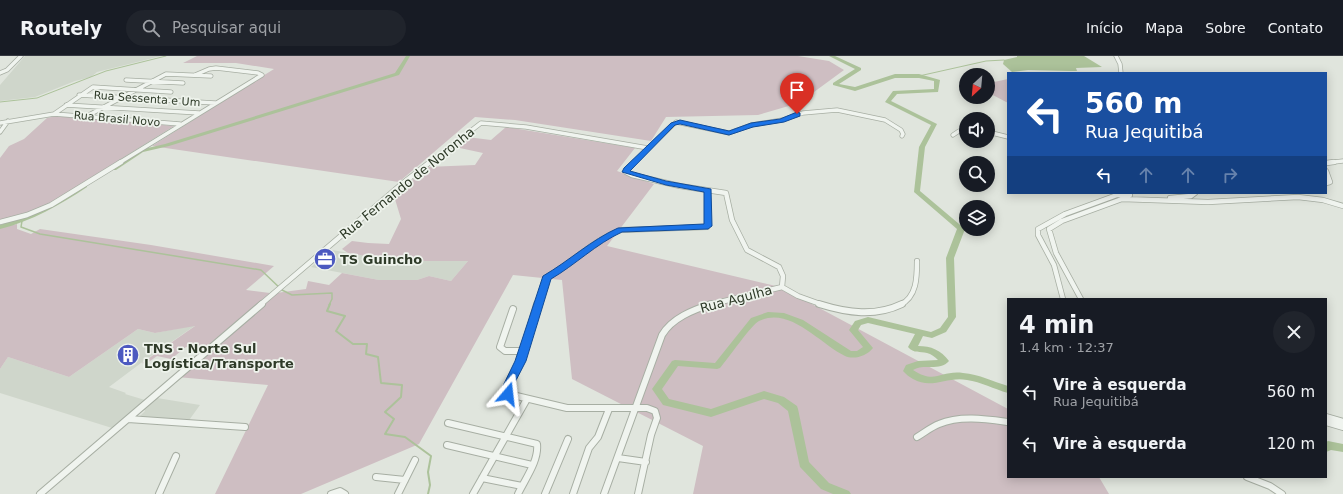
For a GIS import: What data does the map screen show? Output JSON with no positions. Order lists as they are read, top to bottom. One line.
{"streets":{"street":["Rua Sessenta e Um","Rua Brasil Novo","Rua Fernando de Noronha","Rua Agulha"]},"places":{"office":["TS Guincho"],"building":["TNS - Norte Sul Logística/Transporte"]},"north":"bottom left","page":{"header":"Routely","search":"Pesquisar aqui","nav":["Início","Mapa","Sobre","Contato"],"turn":["560 m","Rua Jequitibá"],"heading":["4 min","1.4 km · 12:37"],"list":[{"name":"Vire à esquerda","note":"Rua Jequitibá","value":"560 m"},{"name":"Vire à esquerda","value":"120 m"}]}}
